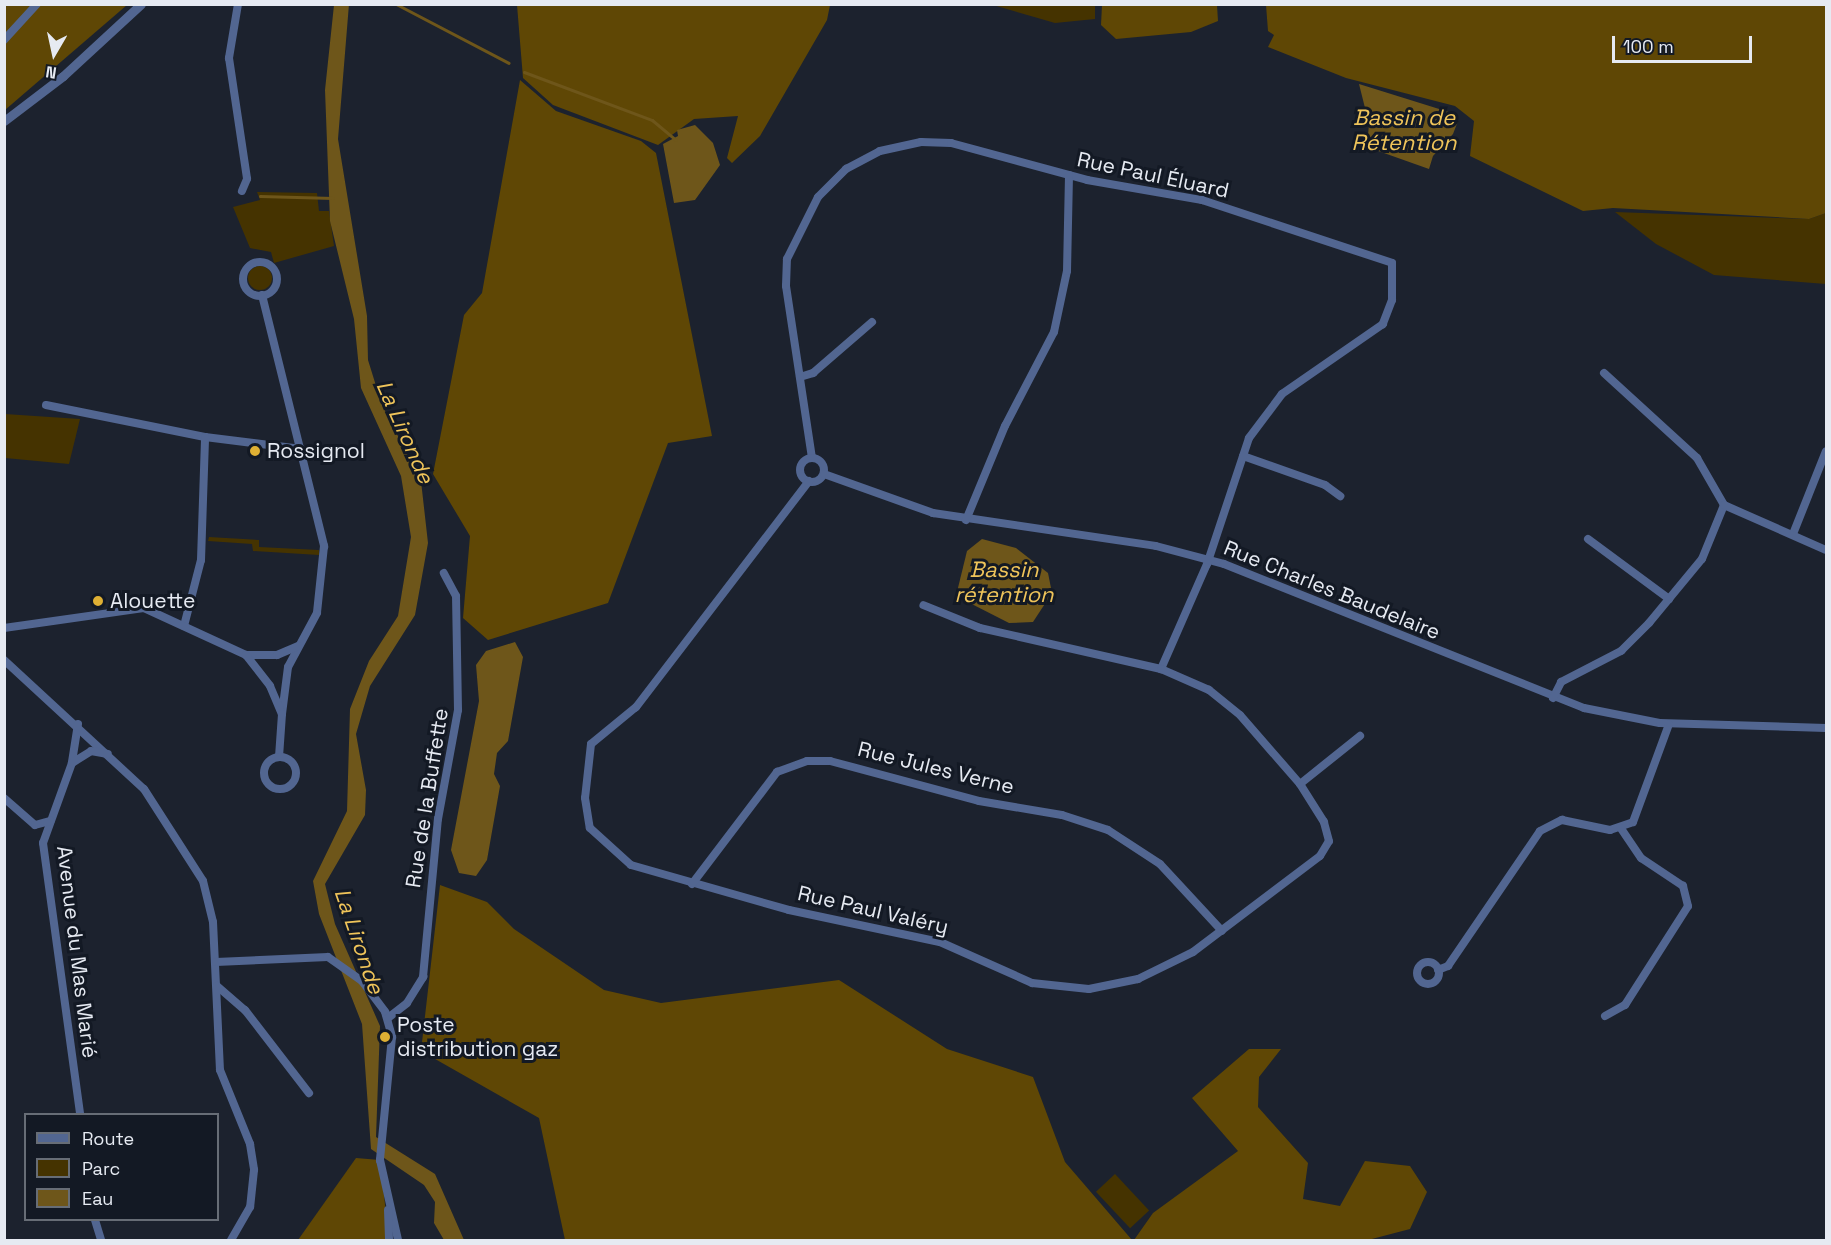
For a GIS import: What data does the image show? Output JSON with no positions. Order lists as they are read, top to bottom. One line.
{"streets":{"street":["Rue Paul Éluard","Rue Charles Baudelaire","Rue Jules Verne","Rue de la Buffette","Rue Paul Valéry","Avenue du Mas Marié"]},"crossings":[["Rue Paul Éluard","Rue Charles Baudelaire"],["Rue Paul Éluard","Rue Paul Valéry"],["Rue Jules Verne","Rue Paul Valéry"]],"water":["Bassin de Rétention","La Lironde","Bassin rétention"],"places":["Rossignol","Alouette","Poste distribution gaz"],"legend":["Route","Parc","Eau"],"scale_bar":"100 m","north":"bottom"}
